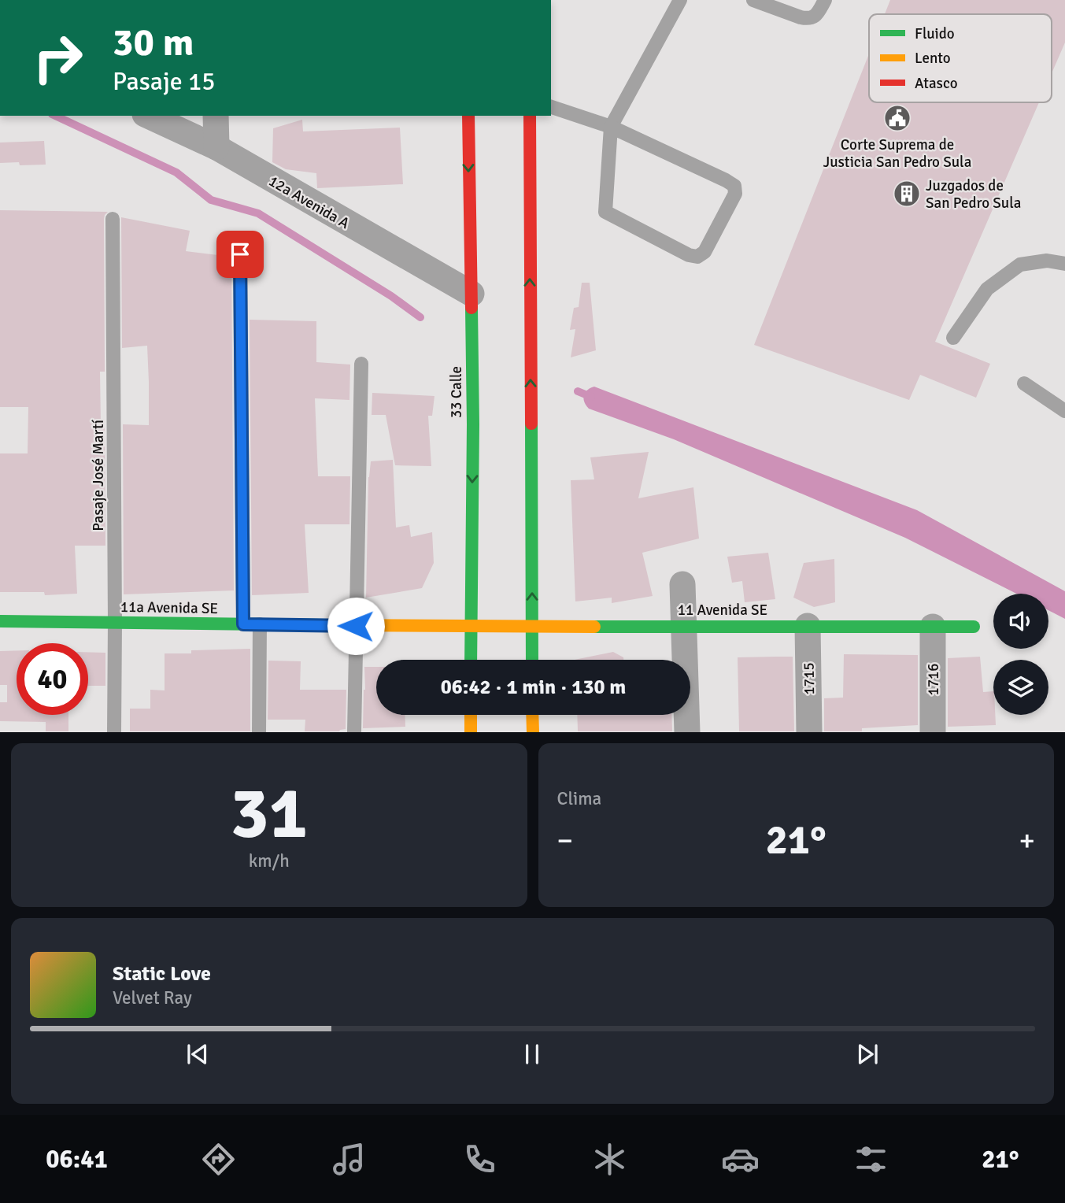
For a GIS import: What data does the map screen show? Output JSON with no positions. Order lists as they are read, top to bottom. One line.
{"streets":{"main road":["33 Calle","11a Avenida SE","11 Avenida SE"],"street":["12a Avenida A","1715","1716"],"lane":["Pasaje José Martí"]},"crossings":[["12a Avenida A","33 Calle"],["33 Calle","11a Avenida SE"],["33 Calle","11 Avenida SE"],["Pasaje José Martí","11a Avenida SE"],["11a Avenida SE","11 Avenida SE"],["11 Avenida SE","1715"],["11 Avenida SE","1716"]],"places":{"public building":["Corte Suprema de Justicia San Pedro Sula"],"building":["Juzgados de San Pedro Sula"]},"legend":["Fluido","Lento","Atasco"],"page":{"turn":["30 m","Pasaje 15"],"limit":"40","trip":"06:42 · 1 min · 130 m","tile":[["31","km/h"],"Clima"],"heat":["−","21°","+"],"song":["Static Love","Velvet Ray"],"tabs":["06:41","21°"]}}
